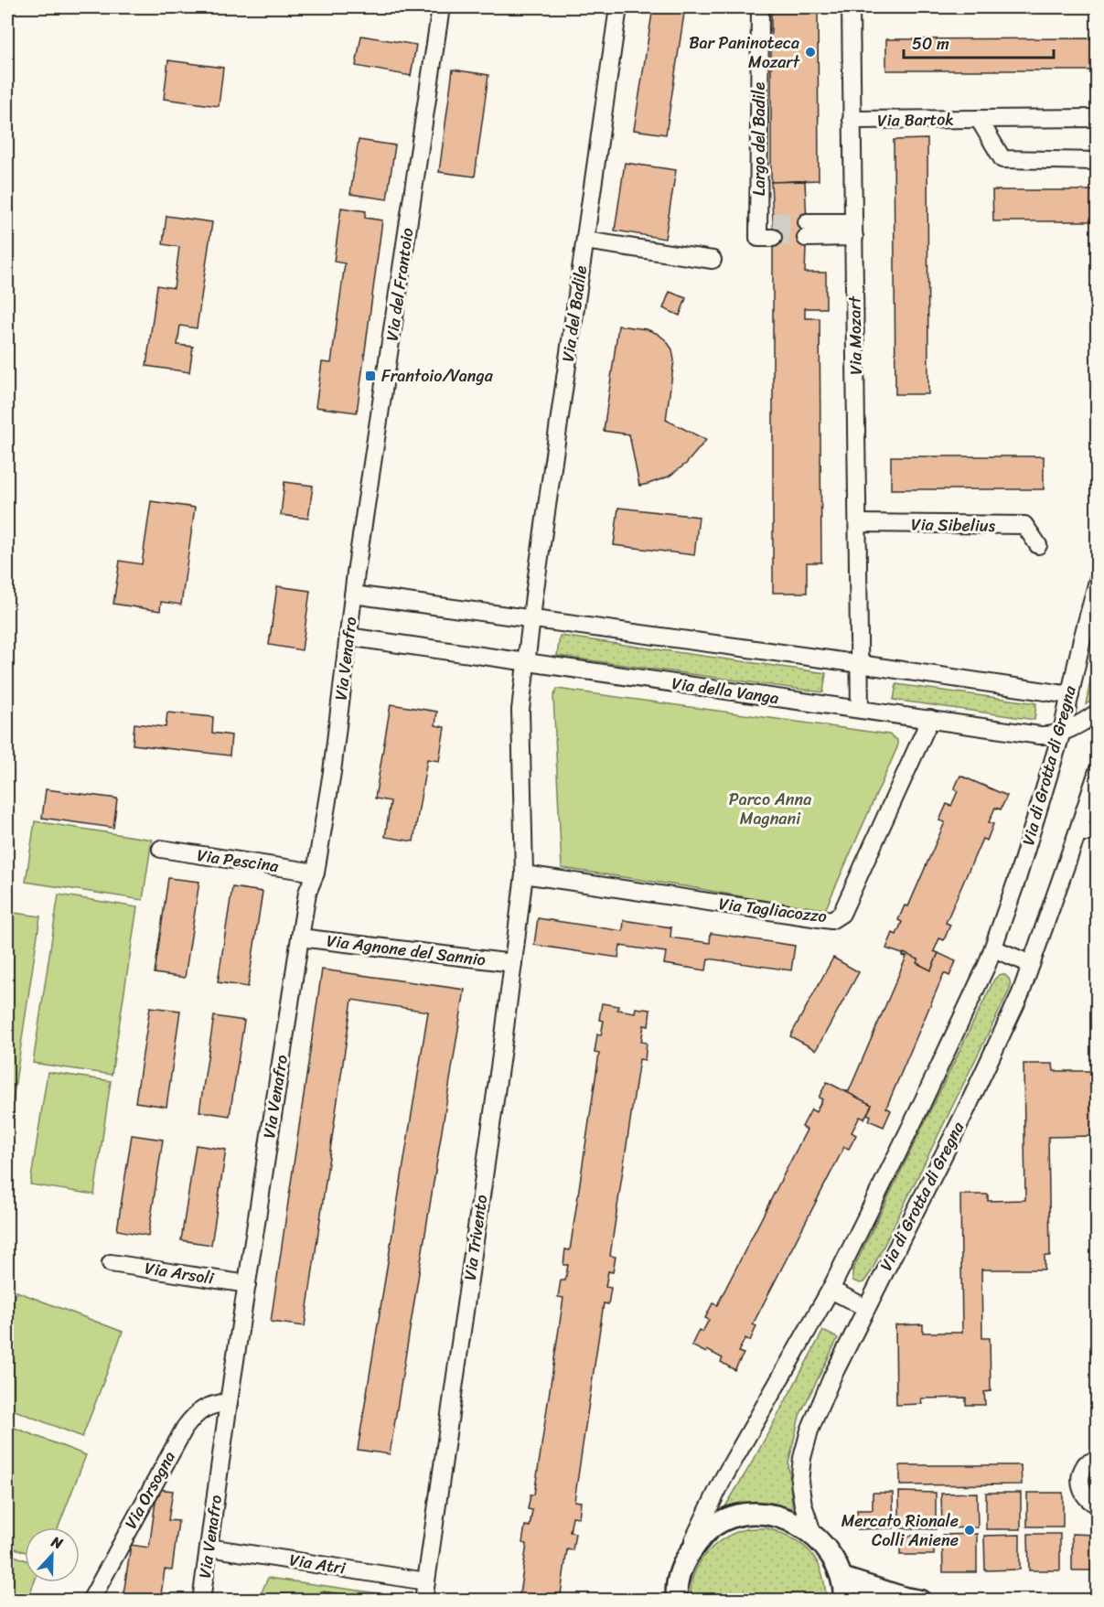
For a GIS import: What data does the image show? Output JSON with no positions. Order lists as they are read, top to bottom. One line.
{"streets":{"street":["Via Bartok","Largo del Badile","Via del Frantoio","Via del Badile","Via Mozart","Via Sibelius","Via Venafro","Via della Vanga","Via di Grotta di Gregna","Via Pescina","Via Tagliacozzo","Via Agnone del Sannio","Via Trivento","Via Arsoli","Via Orsogna","Via Atri"]},"crossings":[["Via Bartok","Via Mozart"],["Via del Frantoio","Via Venafro"],["Via del Badile","Via della Vanga"],["Via del Badile","Via Trivento"],["Via Mozart","Via Sibelius"],["Via Mozart","Via della Vanga"],["Via Venafro","Via della Vanga"],["Via Venafro","Via Pescina"],["Via Venafro","Via Agnone del Sannio"],["Via Venafro","Via Arsoli"],["Via Venafro","Via Orsogna"],["Via Venafro","Via Atri"],["Via della Vanga","Via di Grotta di Gregna"],["Via della Vanga","Via Tagliacozzo"],["Via Tagliacozzo","Via Trivento"],["Via Agnone del Sannio","Via Trivento"],["Via Trivento","Via Atri"]],"parks":["Parco Anna Magnani"],"places":{"other":["Bar Paninoteca Mozart","Mercato Rionale Colli Aniene"],"transit":["Frantoio/Vanga"]},"scale_bar":"50 m","north":"top"}
